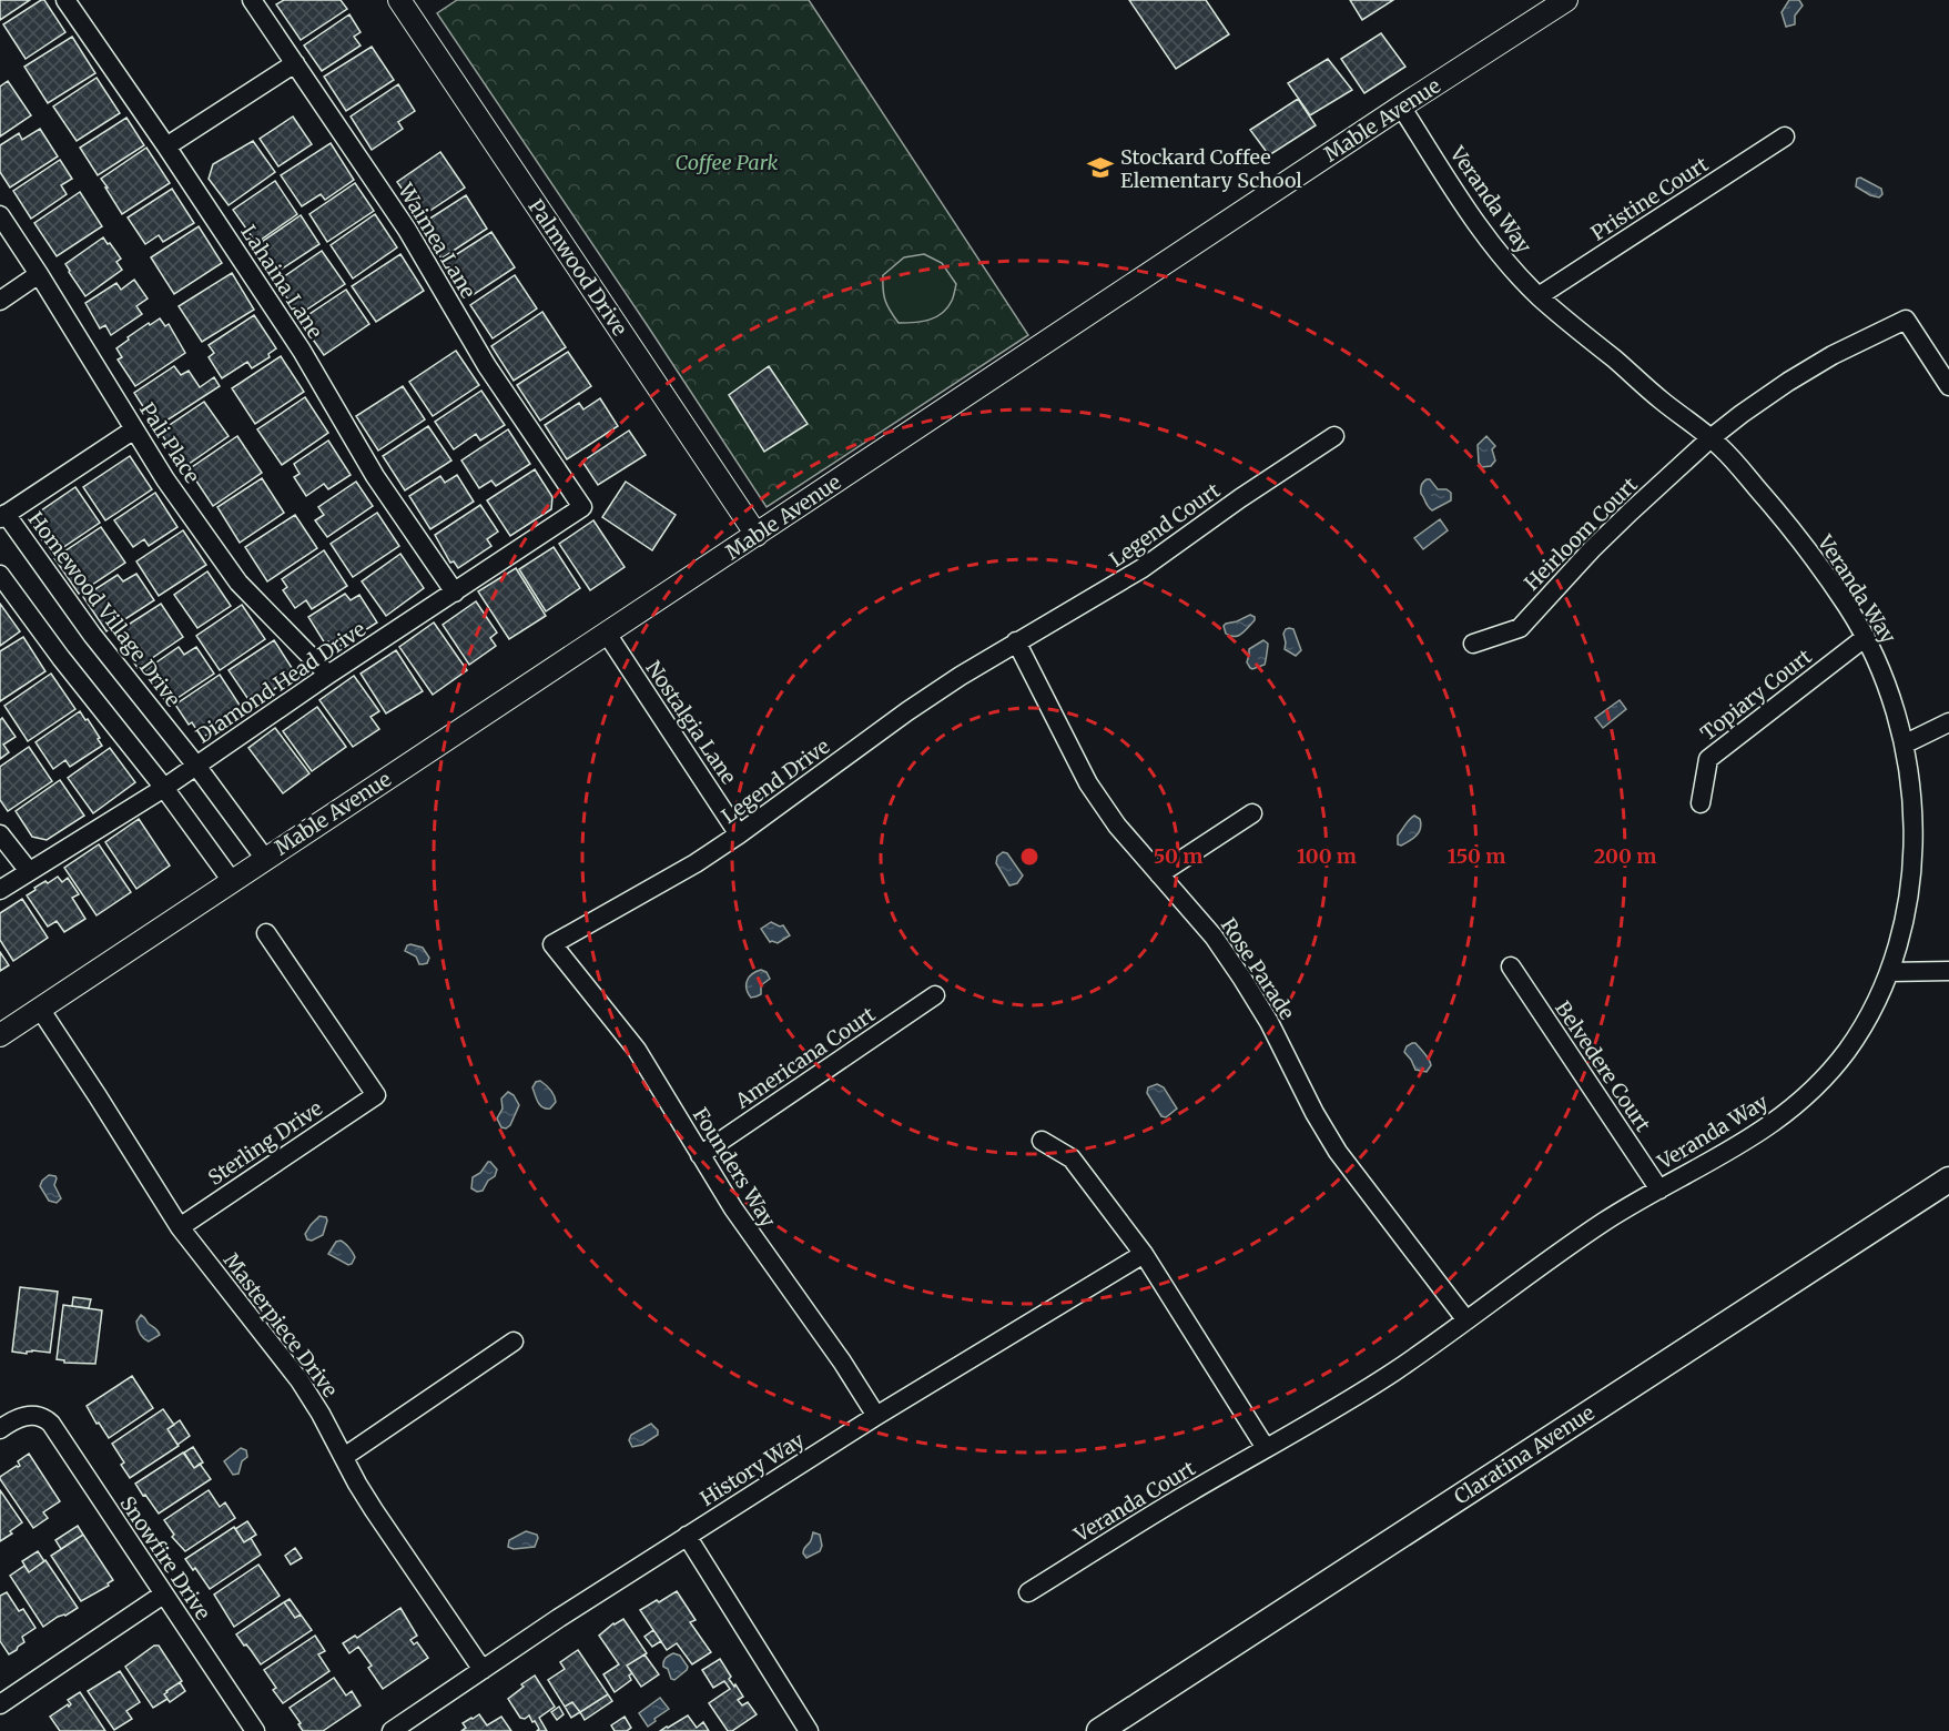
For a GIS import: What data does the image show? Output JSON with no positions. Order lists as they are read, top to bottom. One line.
{"streets":{"main road":["Claratina Avenue"],"street":["Mable Avenue","Pristine Court","Veranda Way","Waimea Lane","Palmwood Drive","Lahaina Lane","Pali Place","Legend Court","Heirloom Court","Homewood Village Drive","Diamond Head Drive","Topiary Court","Nostalgia Lane","Legend Drive","Rose Parade","Americana Court","Belvedere Court","Sterling Drive","Founders Way","Masterpiece Drive","History Way","Veranda Court","Snowfire Drive"]},"crossings":[["Mable Avenue","Veranda Way"],["Mable Avenue","Palmwood Drive"],["Mable Avenue","Homewood Village Drive"],["Mable Avenue","Nostalgia Lane"],["Mable Avenue","Masterpiece Drive"],["Pristine Court","Veranda Way"],["Veranda Way","Heirloom Court"],["Veranda Way","Topiary Court"],["Veranda Way","Rose Parade"],["Veranda Way","Belvedere Court"],["Veranda Way","Veranda Court"],["Waimea Lane","Diamond Head Drive"],["Lahaina Lane","Diamond Head Drive"],["Pali Place","Diamond Head Drive"],["Legend Court","Legend Drive"],["Legend Court","Rose Parade"],["Homewood Village Drive","Diamond Head Drive"],["Nostalgia Lane","Legend Drive"],["Legend Drive","Rose Parade"],["Legend Drive","Founders Way"],["Americana Court","Founders Way"],["Sterling Drive","Masterpiece Drive"],["Founders Way","History Way"],["Masterpiece Drive","History Way"]],"parks":["Coffee Park"],"places":{"school or university":["Stockard Coffee Elementary School"]},"rings":["50 m","100 m","150 m","200 m"]}
